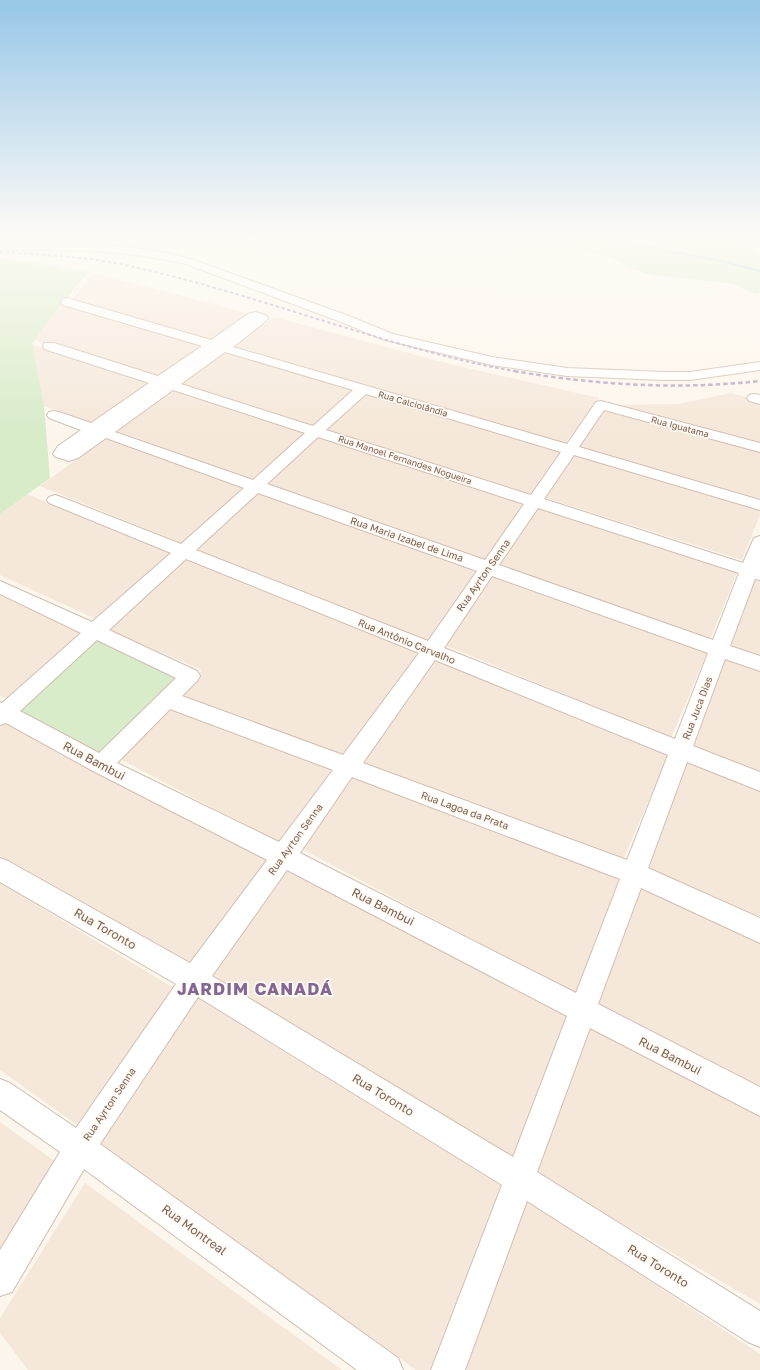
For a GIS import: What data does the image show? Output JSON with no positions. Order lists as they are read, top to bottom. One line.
{"streets":{"street":["Rua Calciolândia","Rua Iguatama","Rua Manoel Fernandes Nogueira","Rua Maria Izabel de Lima","Rua Ayrton Senna","Rua Antônio Carvalho","Rua Juca Dias","Rua Bambui","Rua Lagoa da Prata","Rua Toronto","Rua Montreal"]},"crossings":[["Rua Calciolândia","Rua Ayrton Senna"],["Rua Iguatama","Rua Ayrton Senna"],["Rua Manoel Fernandes Nogueira","Rua Ayrton Senna"],["Rua Manoel Fernandes Nogueira","Rua Juca Dias"],["Rua Maria Izabel de Lima","Rua Ayrton Senna"],["Rua Maria Izabel de Lima","Rua Juca Dias"],["Rua Ayrton Senna","Rua Antônio Carvalho"],["Rua Ayrton Senna","Rua Bambui"],["Rua Ayrton Senna","Rua Lagoa da Prata"],["Rua Ayrton Senna","Rua Toronto"],["Rua Ayrton Senna","Rua Montreal"],["Rua Antônio Carvalho","Rua Juca Dias"],["Rua Juca Dias","Rua Bambui"],["Rua Juca Dias","Rua Lagoa da Prata"],["Rua Juca Dias","Rua Toronto"]],"districts":["JARDIM CANADÁ"]}
